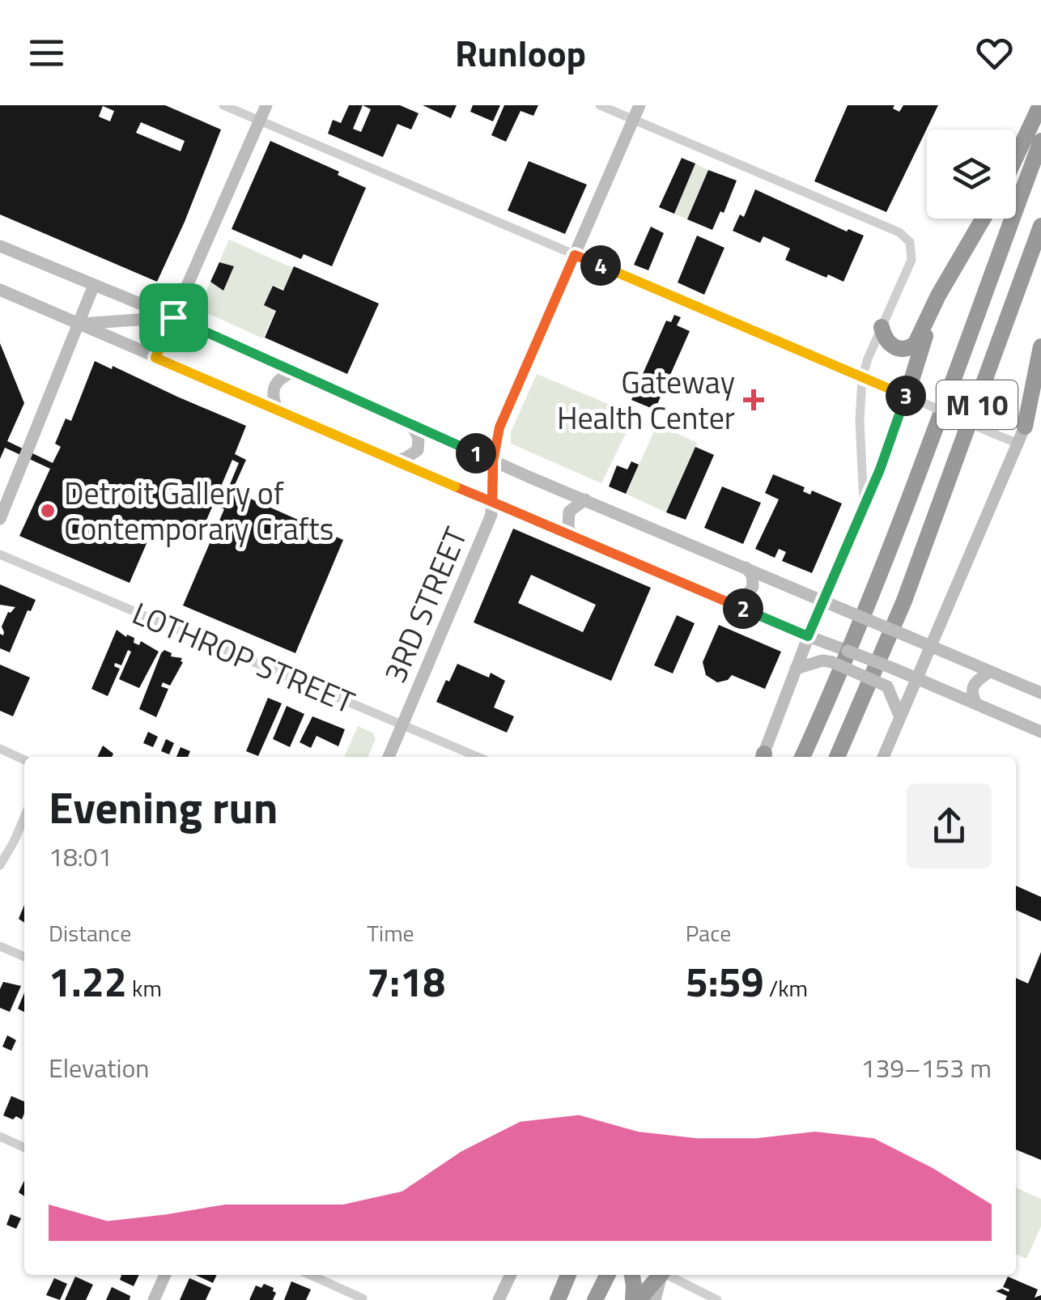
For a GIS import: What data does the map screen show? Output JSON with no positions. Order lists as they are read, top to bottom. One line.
{"streets":{"highway":["M 10"],"main road":["3RD STREET"],"street":["LOTHROP STREET"]},"crossings":[["3RD STREET","LOTHROP STREET"]],"places":{"health":["Gateway Health Center"],"other":["Detroit Gallery of Contemporary Crafts"]},"page":{"header":"Runloop","pins":["4","3","1","2"],"heading":["Evening run","18:01"],"stats":[["Distance","1.22 km"],["Time","7:18"],["Pace","5:59 /km"]],"chart":["Elevation","139–153 m"]}}
